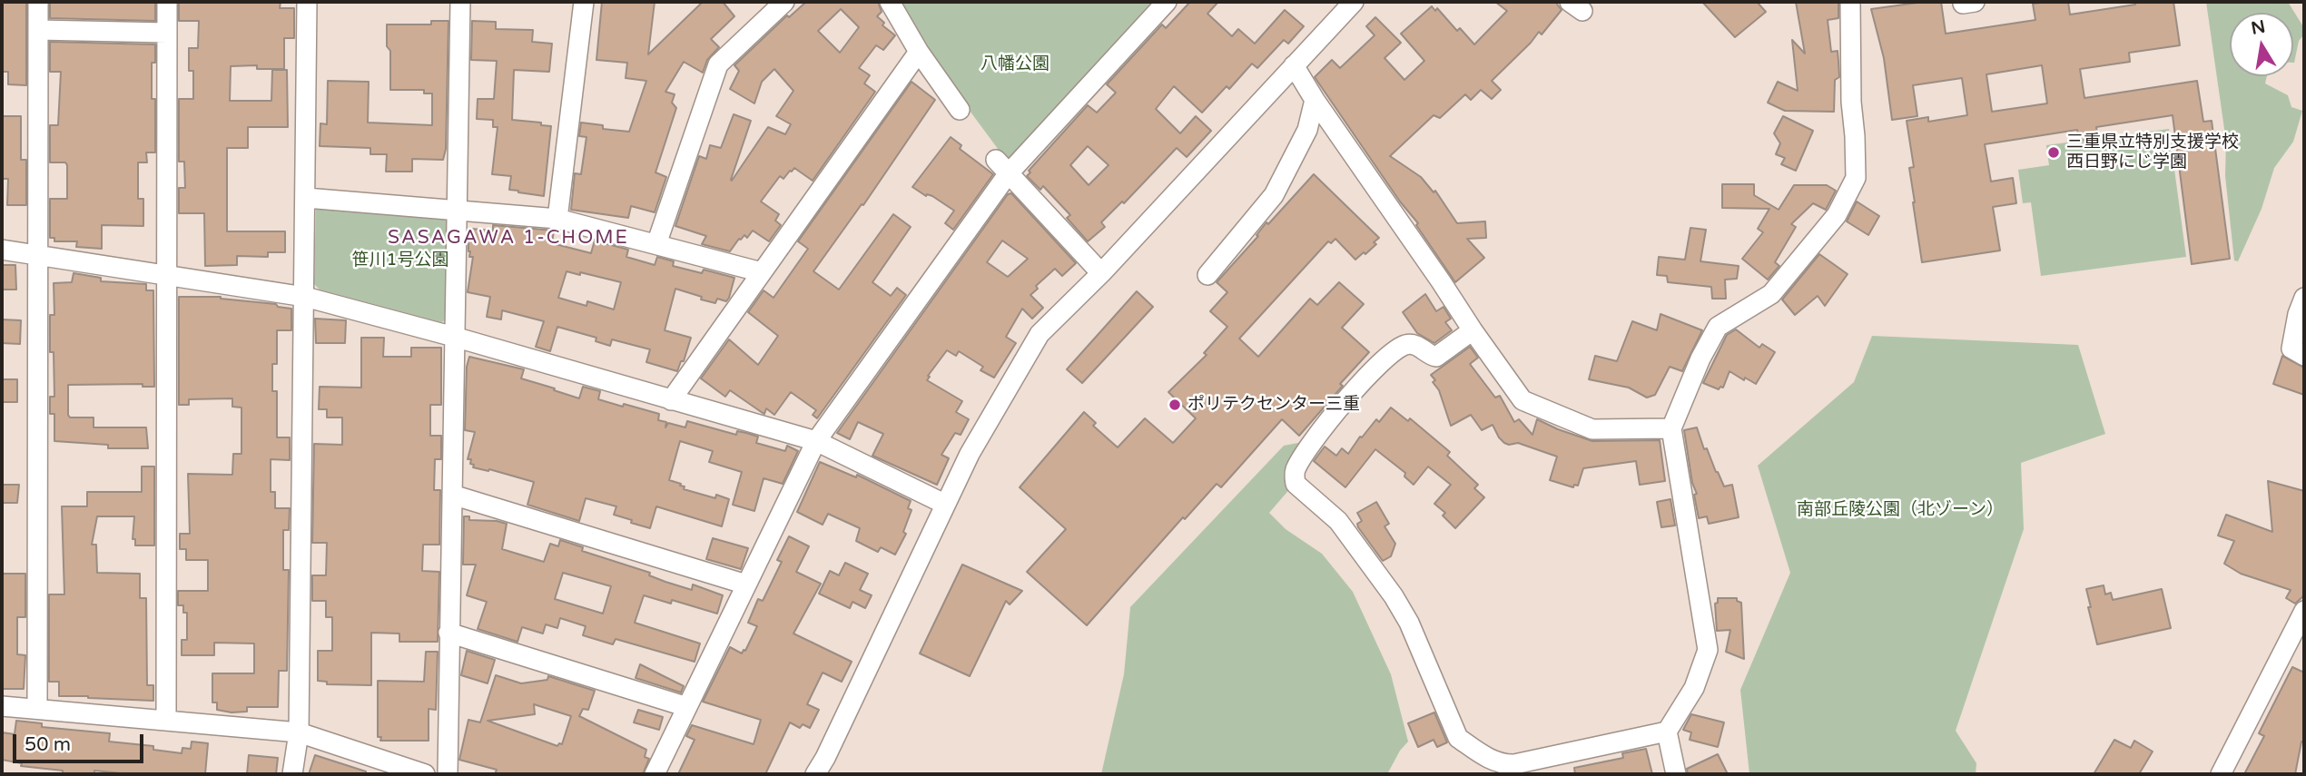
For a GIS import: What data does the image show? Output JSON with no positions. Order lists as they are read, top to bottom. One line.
{"districts":["SASAGAWA 1-CHOME"],"parks":["八幡公園","笹川1号公園","南部丘陵公園（北ゾーン）"],"places":["三重県立特別支援学校 西日野にじ学園","ポリテクセンター三重"],"scale_bar":"50 m","north":"top"}
